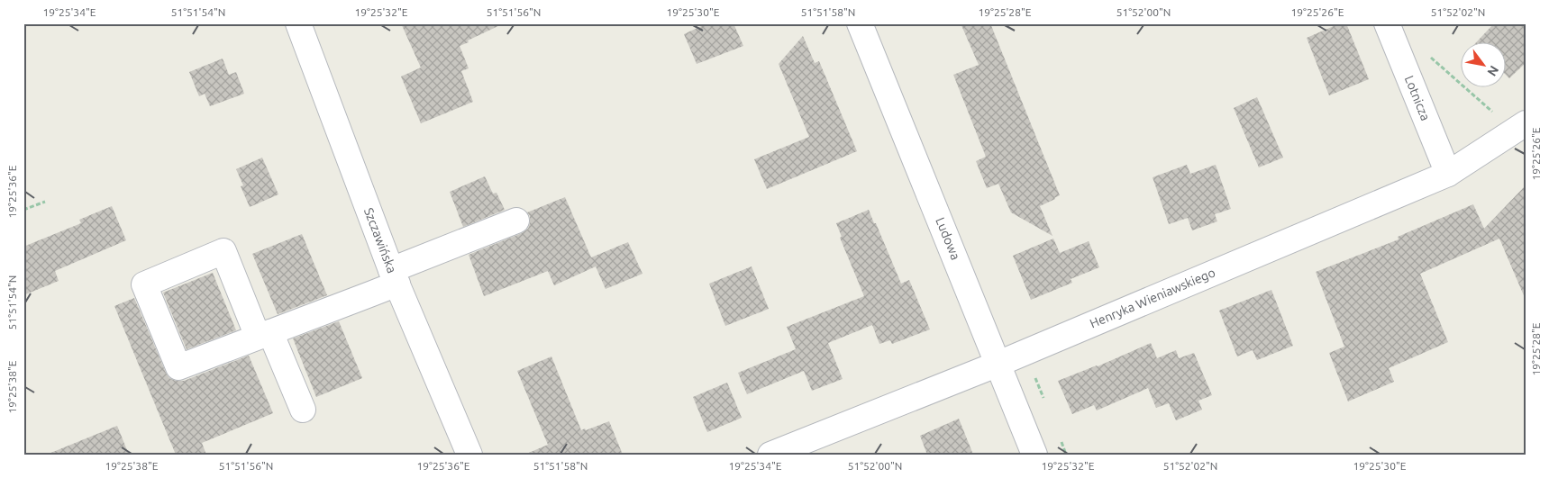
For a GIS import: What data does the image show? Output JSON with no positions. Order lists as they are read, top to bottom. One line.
{"streets":{"street":["Lotnicza","Ludowa","Szczawińska","Henryka Wieniawskiego"]},"crossings":[["Lotnicza","Henryka Wieniawskiego"],["Ludowa","Henryka Wieniawskiego"]],"north":"bottom right","coordinates":["19°25'34\"E","51°51'54\"N","19°25'32\"E","51°51'56\"N","19°25'30\"E","51°51'58\"N","19°25'28\"E","51°52'00\"N","19°25'26\"E","51°52'02\"N","19°25'36\"E","19°25'38\"E"]}
